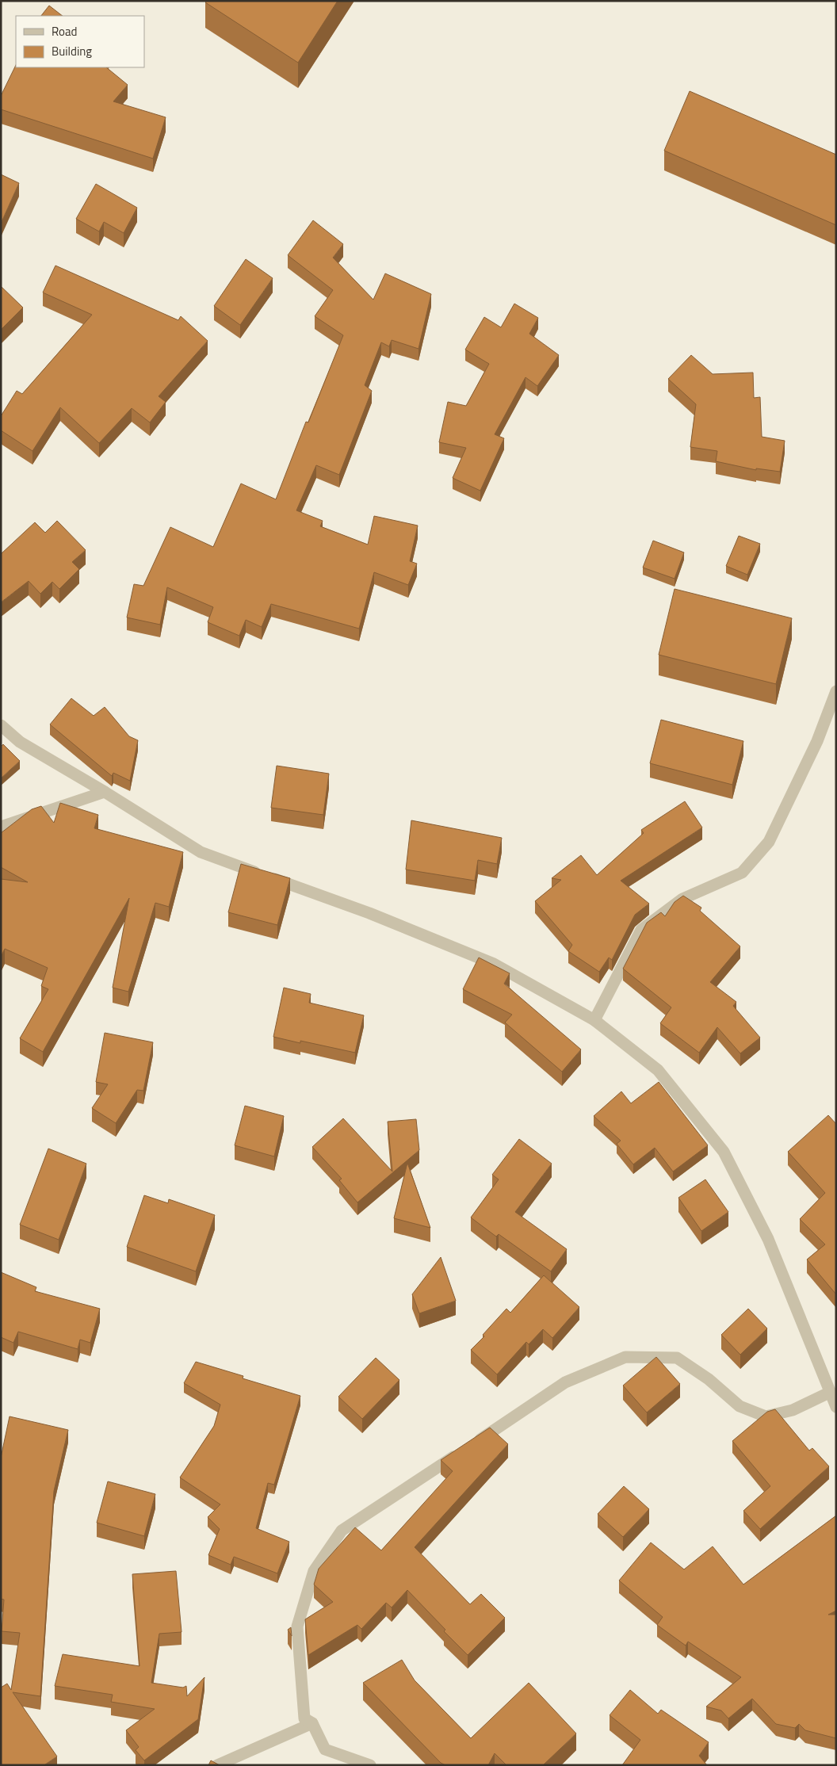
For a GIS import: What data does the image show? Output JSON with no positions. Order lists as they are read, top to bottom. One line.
{"legend":["Road","Building"]}
